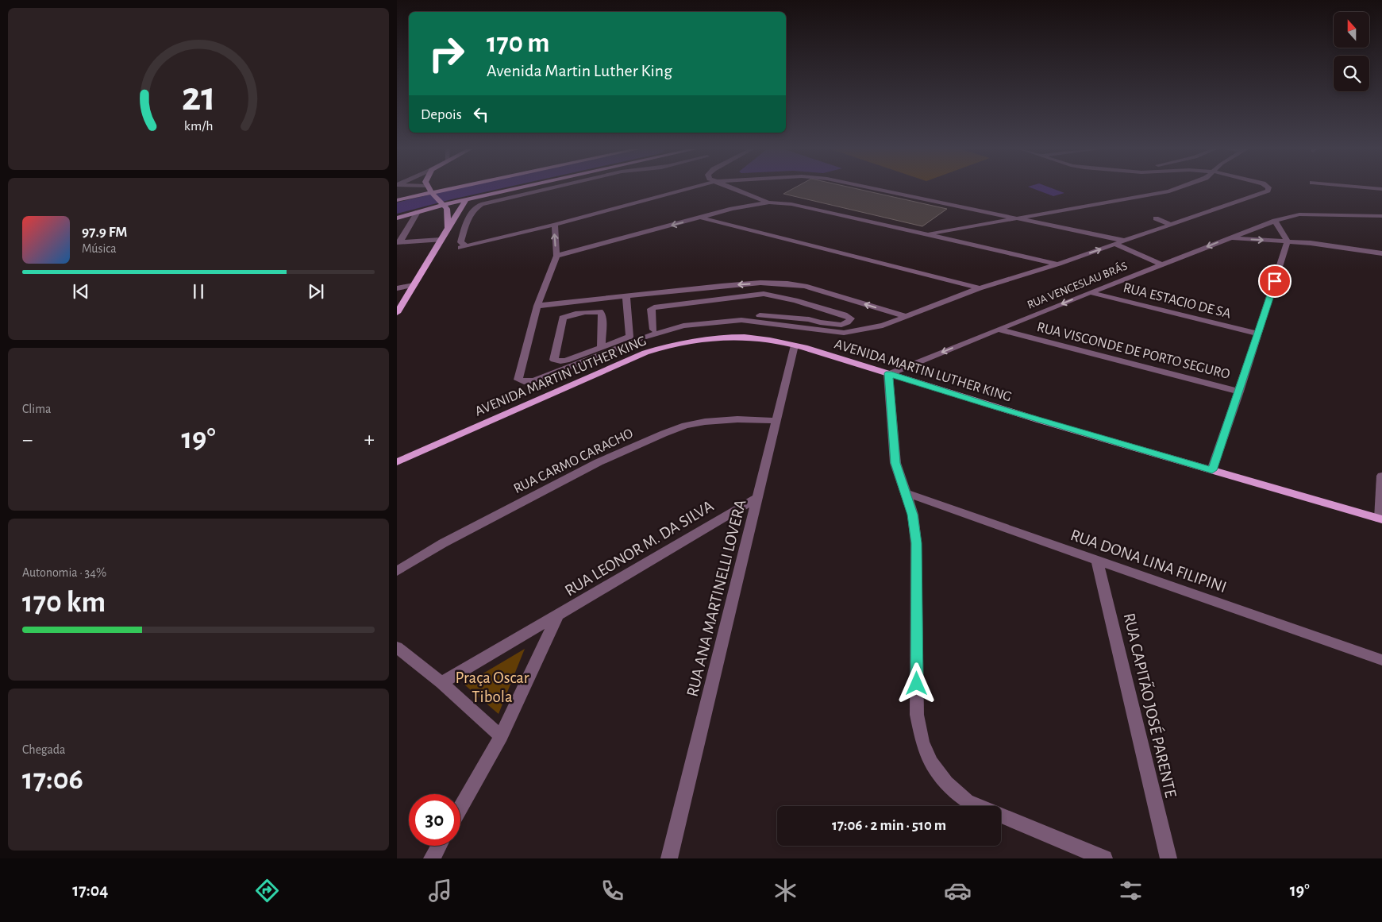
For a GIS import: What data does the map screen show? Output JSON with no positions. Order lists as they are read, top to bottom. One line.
{"streets":{"main road":["AVENIDA MARTIN LUTHER KING"],"street":["RUA VENCESLAU BRÁS","RUA ESTACIO DE SA","RUA VISCONDE DE PORTO SEGURO","RUA CARMO CARACHO","RUA LEONOR M. DA SILVA","RUA DONA LINA FILIPINI","RUA ANA MARTINELLI LOVERA","RUA CAPITÃO JOSÉ PARENTE"]},"crossings":[["RUA VENCESLAU BRÁS","RUA ESTACIO DE SA"],["RUA VENCESLAU BRÁS","RUA VISCONDE DE PORTO SEGURO"],["RUA VENCESLAU BRÁS","AVENIDA MARTIN LUTHER KING"],["AVENIDA MARTIN LUTHER KING","RUA ANA MARTINELLI LOVERA"],["RUA CARMO CARACHO","RUA ANA MARTINELLI LOVERA"],["RUA LEONOR M. DA SILVA","RUA ANA MARTINELLI LOVERA"],["RUA DONA LINA FILIPINI","RUA CAPITÃO JOSÉ PARENTE"]],"parks":["Praça Oscar Tibola"],"north":"top","page":{"turn":["170 m","Avenida Martin Luther King"],"then":"Depois","song":["97.9 FM","Música"],"tile":["Clima",["Autonomia · 34%","170 km"],["Chegada","17:06"]],"heat":["−","19°","+"],"limit":"30","trip":"17:06 · 2 min · 510 m","tabs":["17:04","19°"],"gauge":["21","km/h"]}}
